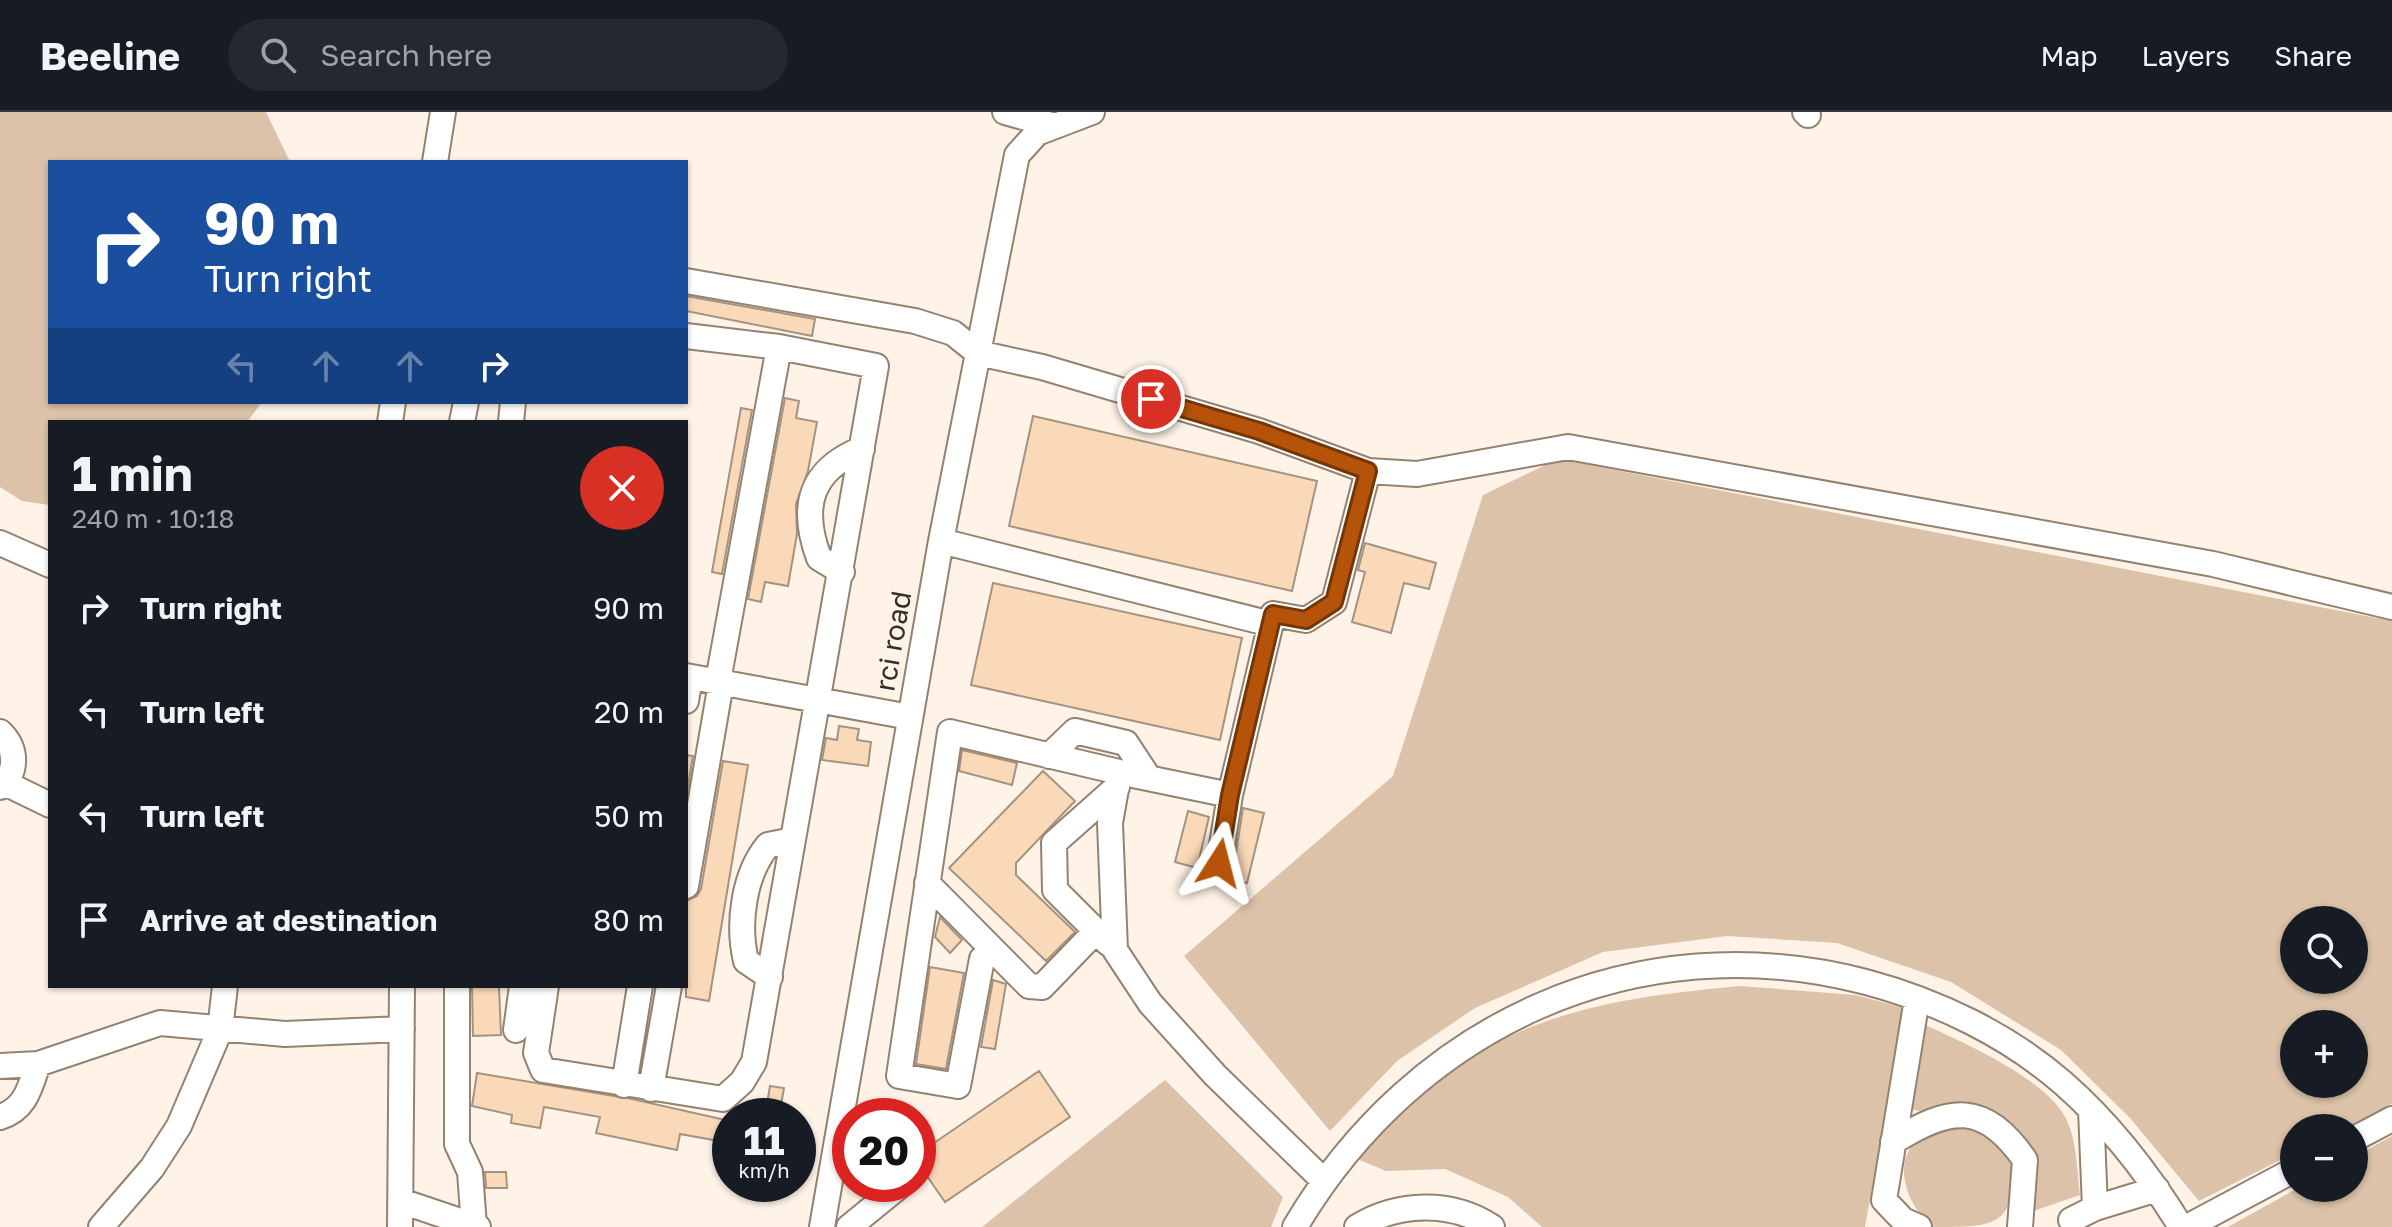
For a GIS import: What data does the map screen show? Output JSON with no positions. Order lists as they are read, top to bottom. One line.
{"streets":{"street":["rci road"]},"page":{"header":"Beeline","search":"Search here","nav":["Map","Layers","Share"],"turn":["90 m","Turn right"],"heading":["1 min","240 m · 10:18"],"list":[{"name":"Turn right","value":"90 m"},{"name":"Turn left","value":"20 m"},{"name":"Turn left","value":"50 m"},{"name":"Arrive at destination","value":"80 m"}],"map_buttons":["+","−"],"speed":"11 km/h","limit":"20"}}
